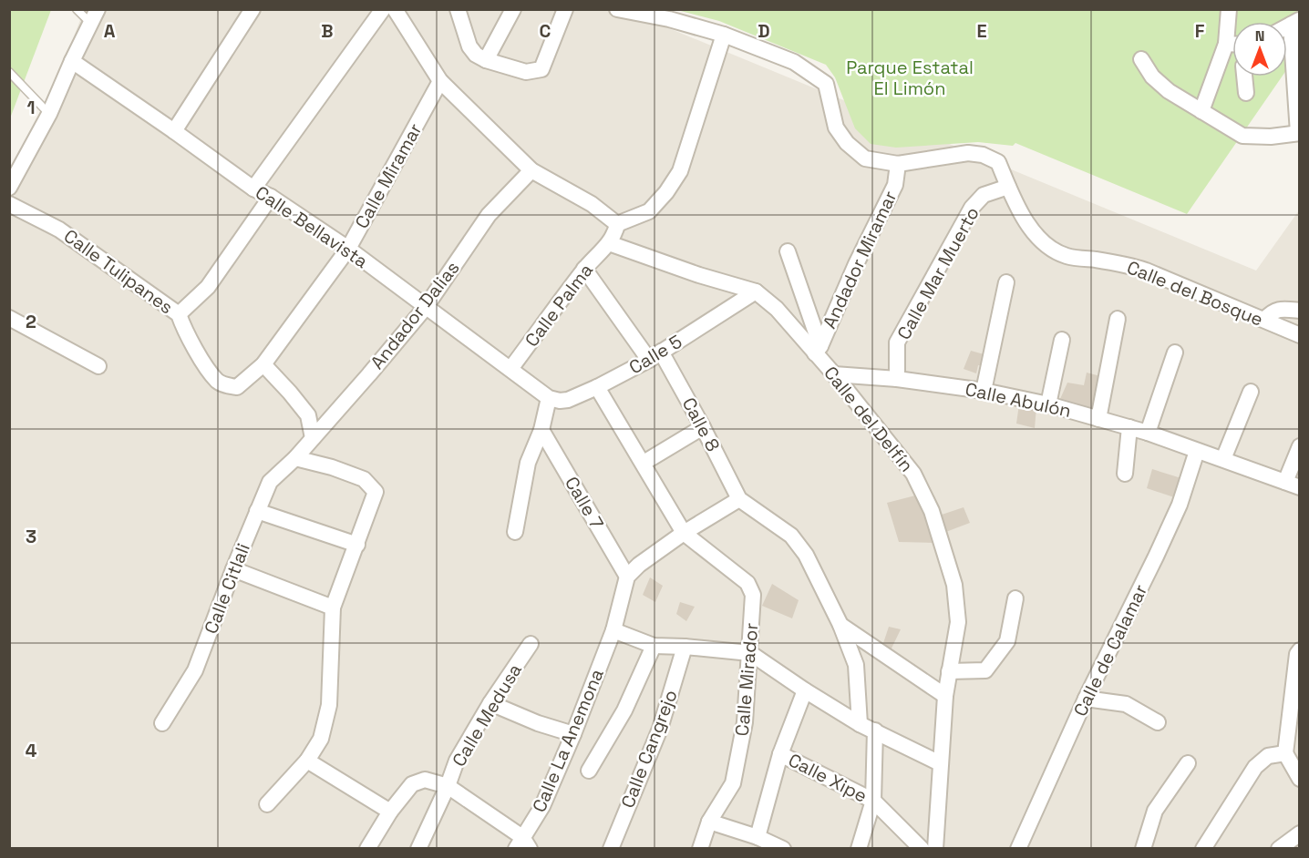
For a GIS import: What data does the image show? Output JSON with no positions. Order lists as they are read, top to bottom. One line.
{"streets":{"street":["Calle Miramar","Calle Bellavista","Andador Miramar","Calle Tulipanes","Calle Mar Muerto","Calle del Bosque","Calle Palma","Andador Dalias","Calle 5","Calle Abulón","Calle del Delfín","Calle 8","Calle 7","Calle Citlali","Calle de Calamar","Calle Mirador","Calle Medusa","Calle La Anemona","Calle Cangrejo","Calle Xipe"]},"crossings":[["Calle Miramar","Calle Bellavista"],["Calle Miramar","Calle Tulipanes"],["Calle Bellavista","Calle Palma"],["Calle Bellavista","Andador Dalias"],["Calle Bellavista","Calle 5"],["Andador Miramar","Calle del Bosque"],["Andador Miramar","Calle del Delfín"],["Calle Mar Muerto","Calle del Bosque"],["Calle Mar Muerto","Calle Abulón"],["Calle Palma","Calle 8"],["Andador Dalias","Calle Citlali"],["Calle 5","Calle del Delfín"],["Calle 5","Calle 8"],["Calle Abulón","Calle del Delfín"],["Calle Abulón","Calle de Calamar"],["Calle 7","Calle La Anemona"]],"parks":["Parque Estatal El Limón"],"north":"top","grid":{"columns":["A","B","C","D","E","F"],"rows":["1","2","3","4"]}}
